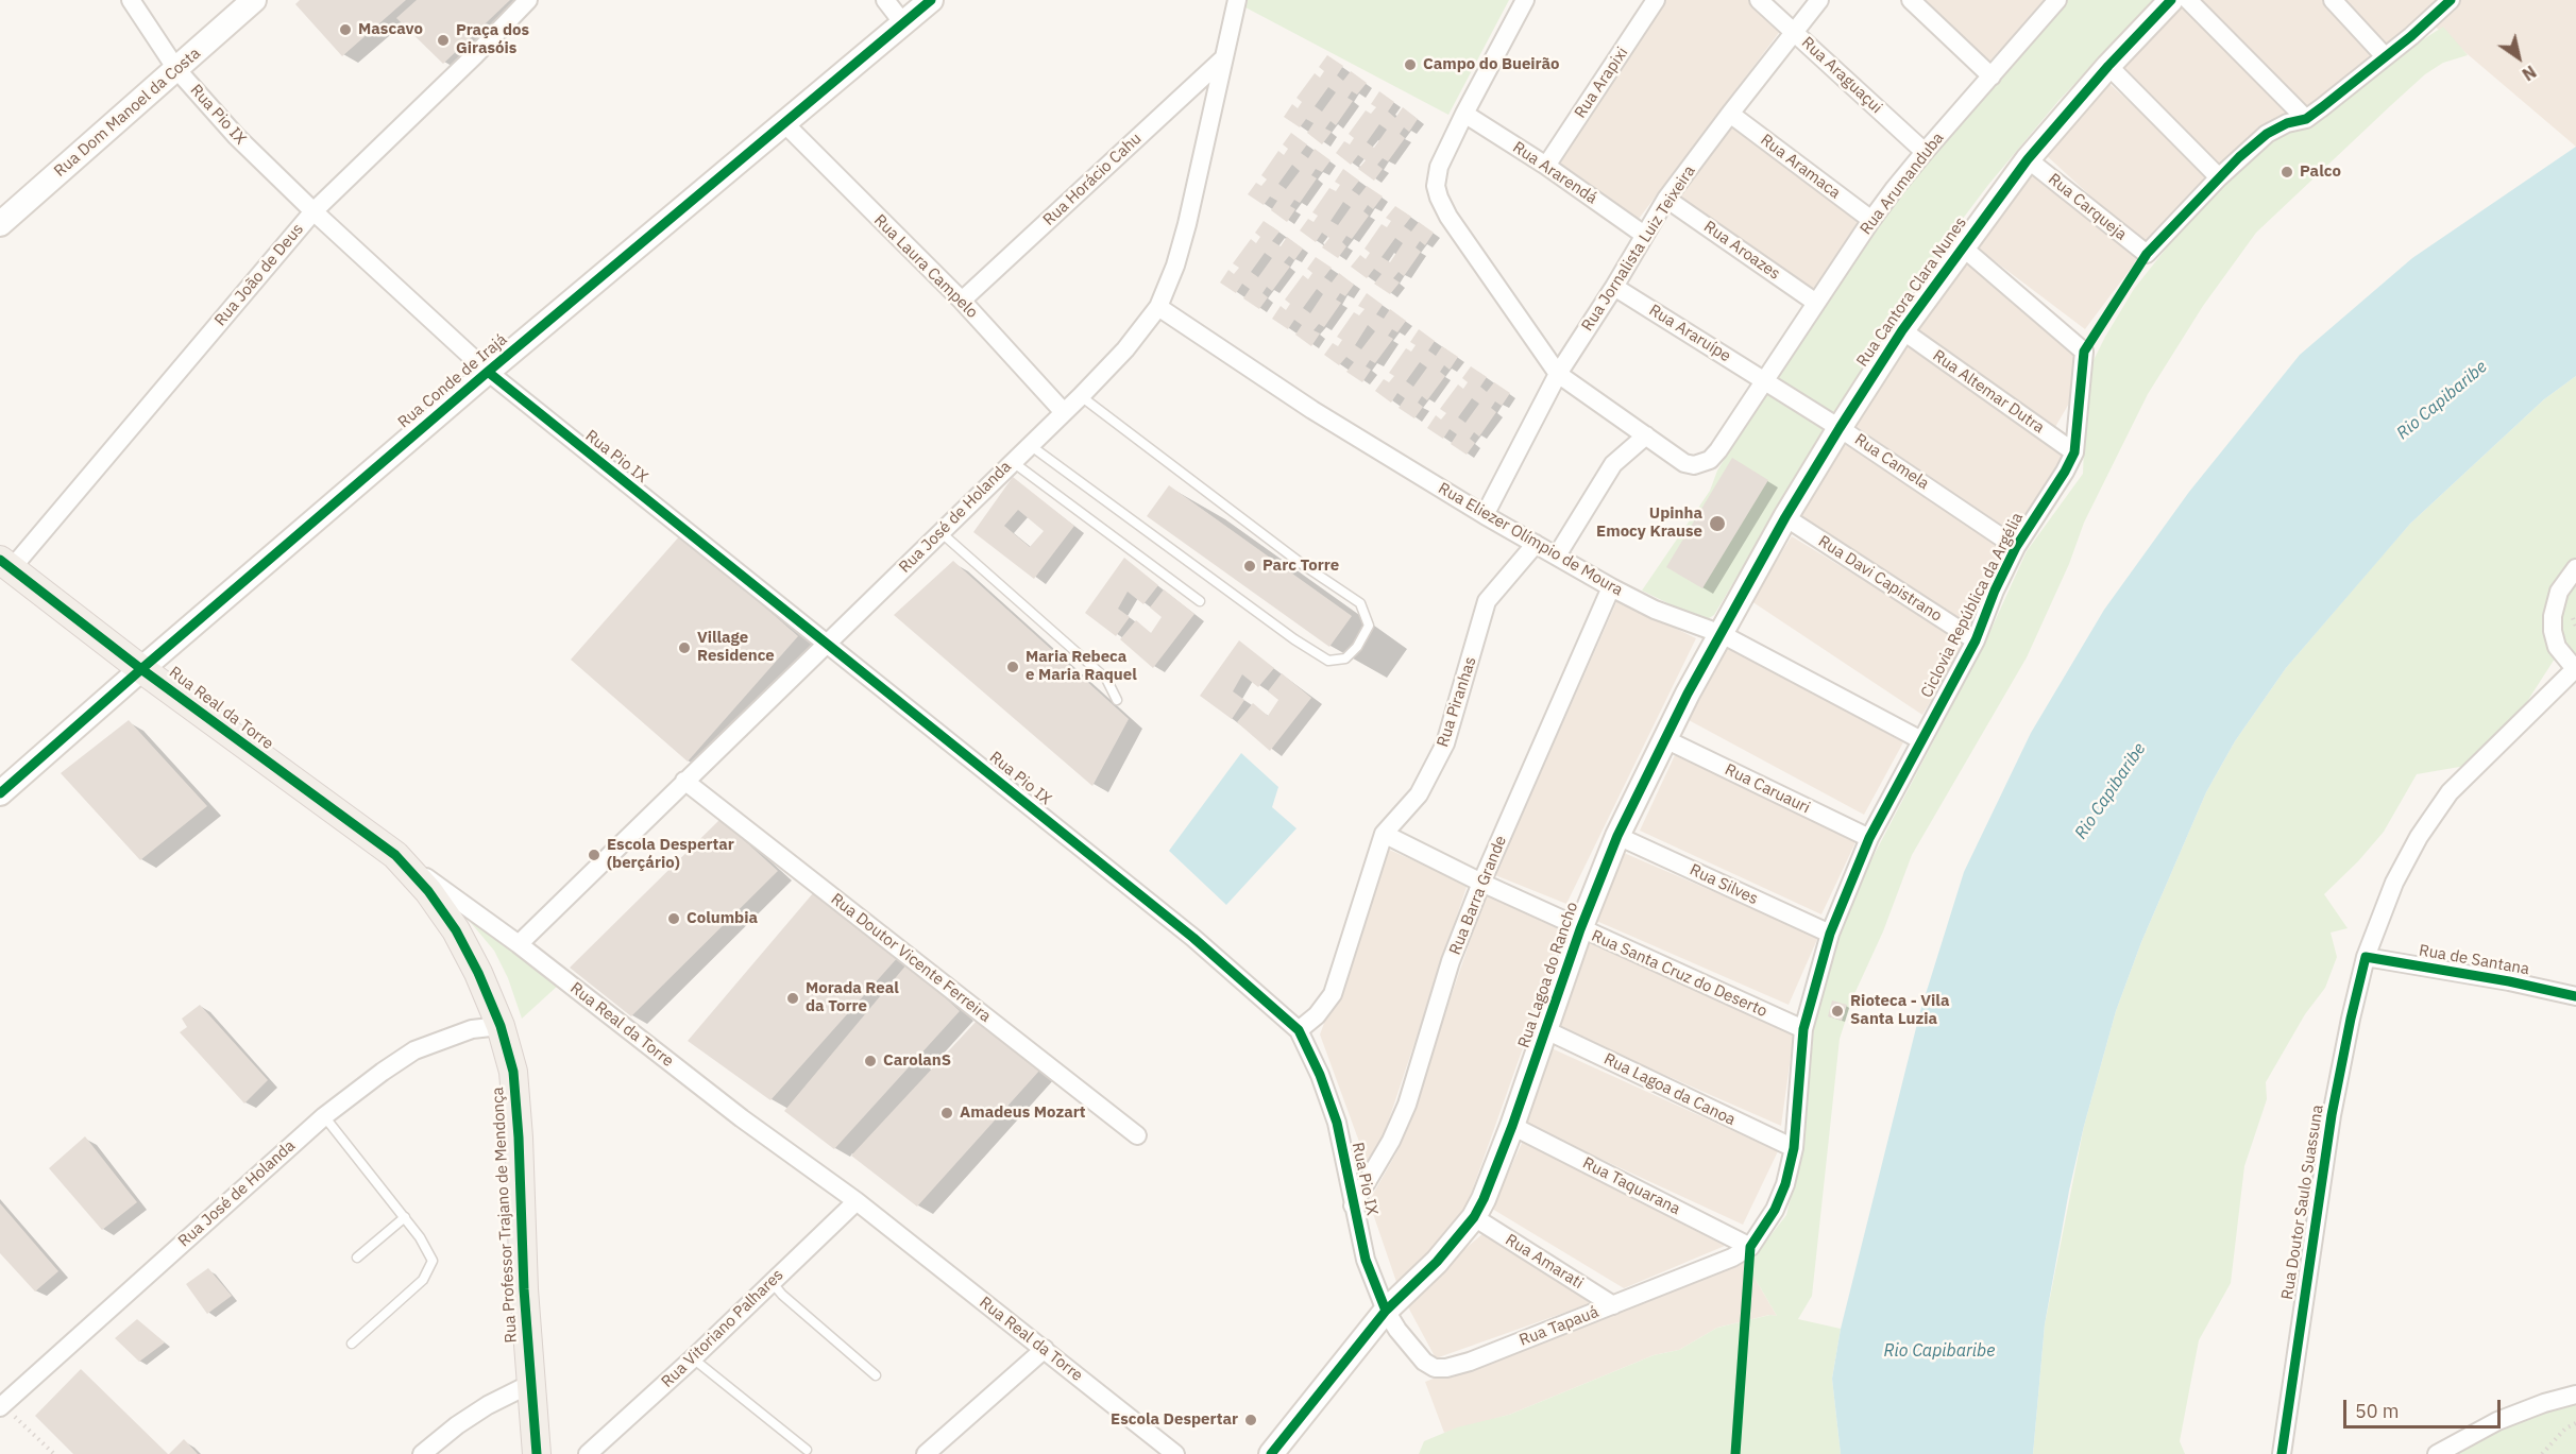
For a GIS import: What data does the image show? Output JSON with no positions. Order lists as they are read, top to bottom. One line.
{"streets":{"main road":["Rua Real da Torre","Rua Professor Trajano de Mendonça"],"street":["Rua Araguaçui","Rua Arapixi","Rua Dom Manoel da Costa","Rua Pio IX","Rua Aramaca","Rua Ararendá","Rua Horácio Cahu","Rua Arumanduba","Rua Carqueja","Rua Jornalista Luiz Teixeira","Rua Aroazes","Rua Laura Campelo","Rua João de Deus","Rua Cantora Clara Nunes","Rua Araruípe","Rua Conde de Irajá","Rua Altemar Dutra","Rua Camela","Rua José de Holanda","Rua Eliezer Olímpio de Moura","Rua Davi Capistrano","Ciclovia República da Argélia","Rua Piranhas","Rua Caruauri","Rua Silves","Rua Barra Grande","Rua Doutor Vicente Ferreira","Rua de Santana","Rua Santa Cruz do Deserto","Rua Lagoa do Rancho","Rua Lagoa da Canoa","Rua Taquarana","Rua Doutor Saulo Suassuna","Rua Amarati","Rua Tapauá","Rua Vitoriano Palhares"]},"crossings":[["Rua Araguaçui","Rua Arumanduba"],["Rua Araguaçui","Rua Jornalista Luiz Teixeira"],["Rua Arapixi","Rua Ararendá"],["Rua Dom Manoel da Costa","Rua Pio IX"],["Rua Pio IX","Rua João de Deus"],["Rua Pio IX","Rua Conde de Irajá"],["Rua Pio IX","Rua José de Holanda"],["Rua Pio IX","Rua Piranhas"],["Rua Pio IX","Rua Barra Grande"],["Rua Pio IX","Rua Lagoa do Rancho"],["Rua Pio IX","Rua Tapauá"],["Rua Aramaca","Rua Arumanduba"],["Rua Aramaca","Rua Jornalista Luiz Teixeira"],["Rua Ararendá","Rua Jornalista Luiz Teixeira"],["Rua Horácio Cahu","Rua Laura Campelo"],["Rua Horácio Cahu","Rua José de Holanda"],["Rua Arumanduba","Rua Jornalista Luiz Teixeira"],["Rua Arumanduba","Rua Aroazes"],["Rua Arumanduba","Rua Araruípe"],["Rua Arumanduba","Rua Camela"],["Rua Carqueja","Rua Cantora Clara Nunes"],["Rua Jornalista Luiz Teixeira","Rua Aroazes"],["Rua Jornalista Luiz Teixeira","Rua Araruípe"],["Rua Jornalista Luiz Teixeira","Rua Eliezer Olímpio de Moura"],["Rua Laura Campelo","Rua Conde de Irajá"],["Rua Laura Campelo","Rua José de Holanda"],["Rua João de Deus","Rua Real da Torre"],["Rua Cantora Clara Nunes","Rua Altemar Dutra"],["Rua Cantora Clara Nunes","Rua Camela"],["Rua Cantora Clara Nunes","Rua Eliezer Olímpio de Moura"],["Rua Cantora Clara Nunes","Rua Davi Capistrano"],["Rua Cantora Clara Nunes","Rua Lagoa do Rancho"],["Rua Araruípe","Rua Camela"],["Rua Conde de Irajá","Rua Real da Torre"],["Rua Altemar Dutra","Ciclovia República da Argélia"],["Rua Camela","Ciclovia República da Argélia"],["Rua José de Holanda","Rua Eliezer Olímpio de Moura"],["Rua José de Holanda","Rua Real da Torre"],["Rua José de Holanda","Rua Doutor Vicente Ferreira"],["Rua José de Holanda","Rua Professor Trajano de Mendonça"],["Rua Eliezer Olímpio de Moura","Ciclovia República da Argélia"],["Rua Eliezer Olímpio de Moura","Rua Piranhas"],["Rua Eliezer Olímpio de Moura","Rua Barra Grande"],["Rua Eliezer Olímpio de Moura","Rua Lagoa do Rancho"],["Rua Davi Capistrano","Ciclovia República da Argélia"],["Ciclovia República da Argélia","Rua Caruauri"],["Ciclovia República da Argélia","Rua Silves"],["Ciclovia República da Argélia","Rua Santa Cruz do Deserto"],["Ciclovia República da Argélia","Rua Lagoa da Canoa"],["Ciclovia República da Argélia","Rua Taquarana"],["Ciclovia República da Argélia","Rua Tapauá"],["Rua Piranhas","Rua Santa Cruz do Deserto"],["Rua Real da Torre","Rua Professor Trajano de Mendonça"],["Rua Real da Torre","Rua Vitoriano Palhares"],["Rua Caruauri","Rua Lagoa do Rancho"],["Rua Silves","Rua Lagoa do Rancho"],["Rua Barra Grande","Rua Santa Cruz do Deserto"],["Rua de Santana","Rua Doutor Saulo Suassuna"],["Rua Santa Cruz do Deserto","Rua Lagoa do Rancho"],["Rua Lagoa do Rancho","Rua Lagoa da Canoa"],["Rua Lagoa do Rancho","Rua Taquarana"],["Rua Lagoa do Rancho","Rua Amarati"],["Rua Lagoa do Rancho","Rua Tapauá"],["Rua Taquarana","Rua Tapauá"],["Rua Amarati","Rua Tapauá"]],"water":["Rio Capibaribe"],"places":["Mascavo","Praça dos Girasóis","Campo do Bueirão","Palco","Upinha Emocy Krause","Parc Torre","Village Residence","Maria Rebeca e Maria Raquel","Escola Despertar (berçário)","Columbia","Morada Real da Torre","Rioteca - Vila Santa Luzia","CarolanS","Amadeus Mozart","Escola Despertar"],"scale_bar":"50 m","north":"bottom right"}
